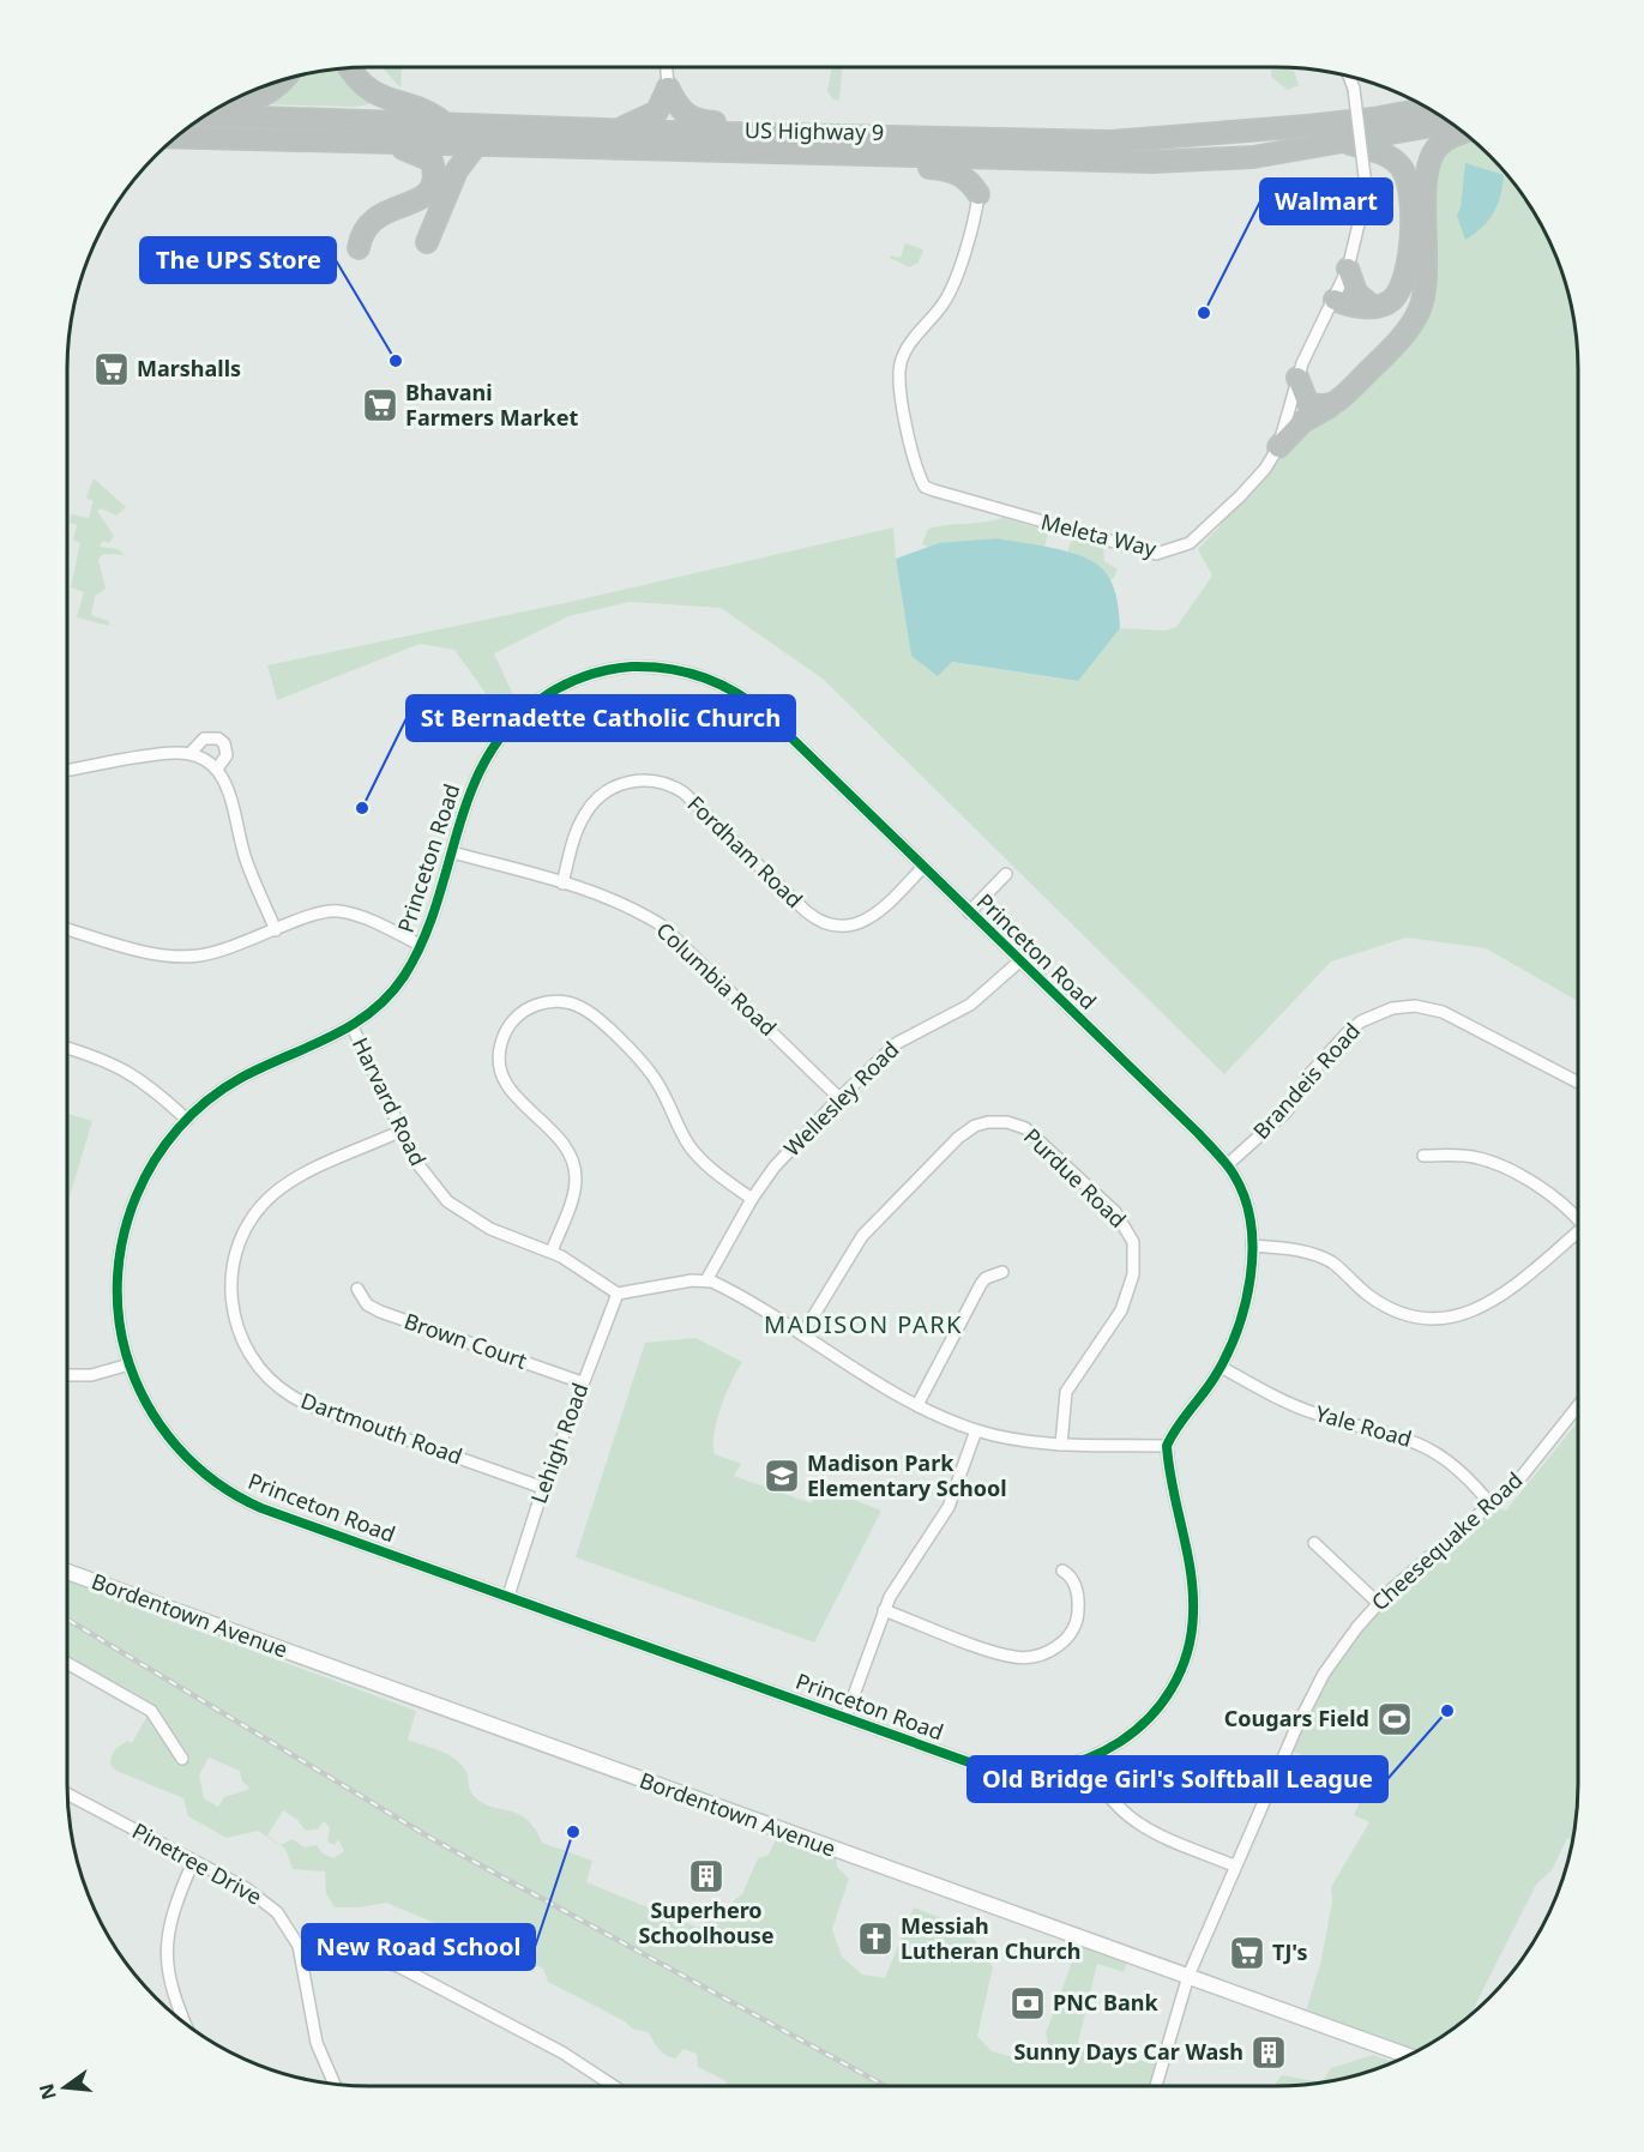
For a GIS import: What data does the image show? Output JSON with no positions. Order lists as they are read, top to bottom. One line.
{"streets":{"highway":["US Highway 9"],"street":["Meleta Way","Fordham Road","Princeton Road","Columbia Road","Brandeis Road","Wellesley Road","Harvard Road","Purdue Road","Brown Court","Yale Road","Dartmouth Road","Lehigh Road","Cheesequake Road","Bordentown Avenue","Pinetree Drive"]},"crossings":[["Fordham Road","Princeton Road"],["Fordham Road","Columbia Road"],["Princeton Road","Columbia Road"],["Princeton Road","Brandeis Road"],["Princeton Road","Wellesley Road"],["Princeton Road","Harvard Road"],["Princeton Road","Yale Road"],["Princeton Road","Lehigh Road"],["Columbia Road","Wellesley Road"],["Harvard Road","Dartmouth Road"],["Harvard Road","Lehigh Road"],["Brown Court","Lehigh Road"],["Yale Road","Cheesequake Road"],["Dartmouth Road","Lehigh Road"],["Cheesequake Road","Bordentown Avenue"]],"districts":["MADISON PARK"],"places":{"other":["Walmart","The UPS Store","St Bernadette Catholic Church","Old Bridge Girl's Solftball League","New Road School"],"supermarket":["Marshalls","Bhavani Farmers Market","TJ's"],"school or university":["Madison Park Elementary School"],"sports":["Cougars Field"],"building":["Superhero Schoolhouse","Sunny Days Car Wash"],"church":["Messiah Lutheran Church"],"bank":["PNC Bank"]},"north":"left"}
